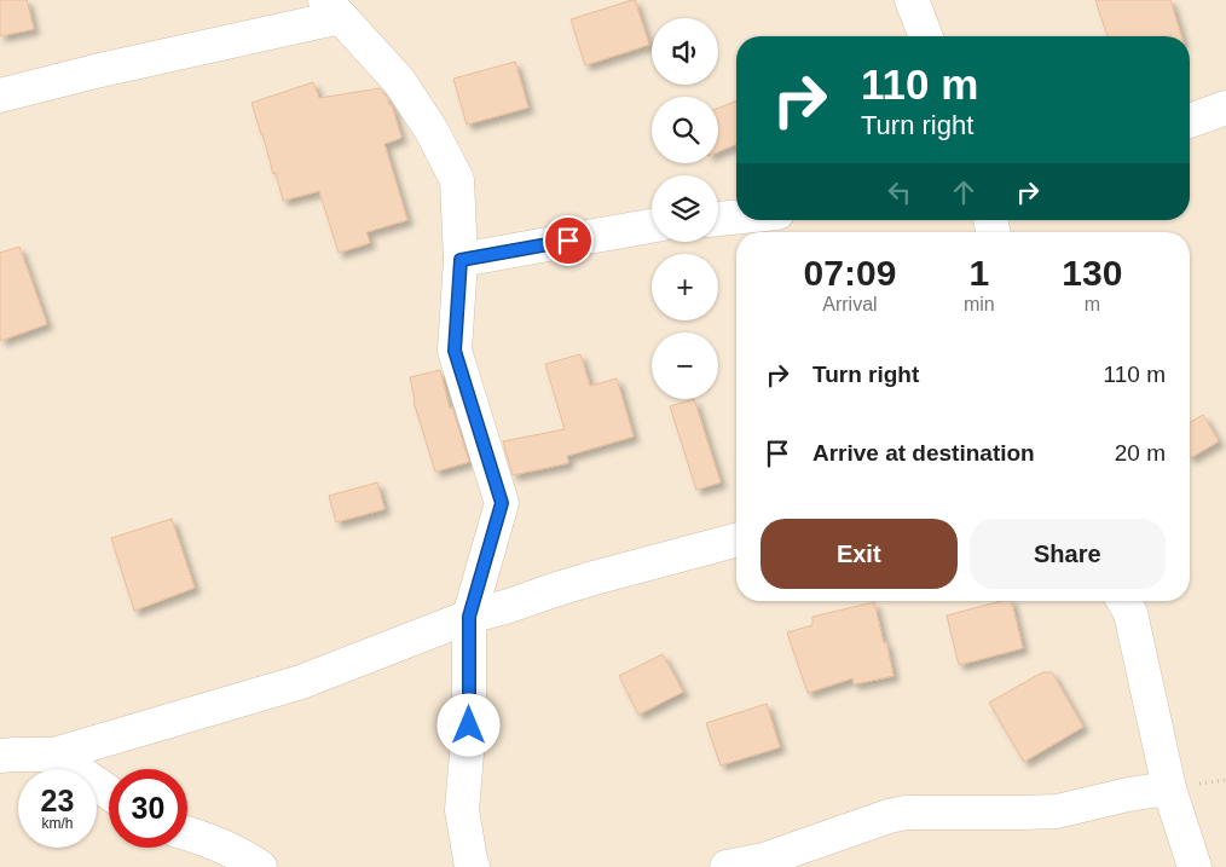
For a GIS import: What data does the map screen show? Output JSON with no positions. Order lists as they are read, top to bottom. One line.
{"page":{"map_buttons":["+","−"],"turn":["110 m","Turn right"],"eta":["07:09","Arrival","1","min","130","m"],"list":[{"name":"Turn right","value":"110 m"},{"name":"Arrive at destination","value":"20 m"}],"buttons":["Exit","Share"],"speed":"23 km/h","limit":"30"}}
